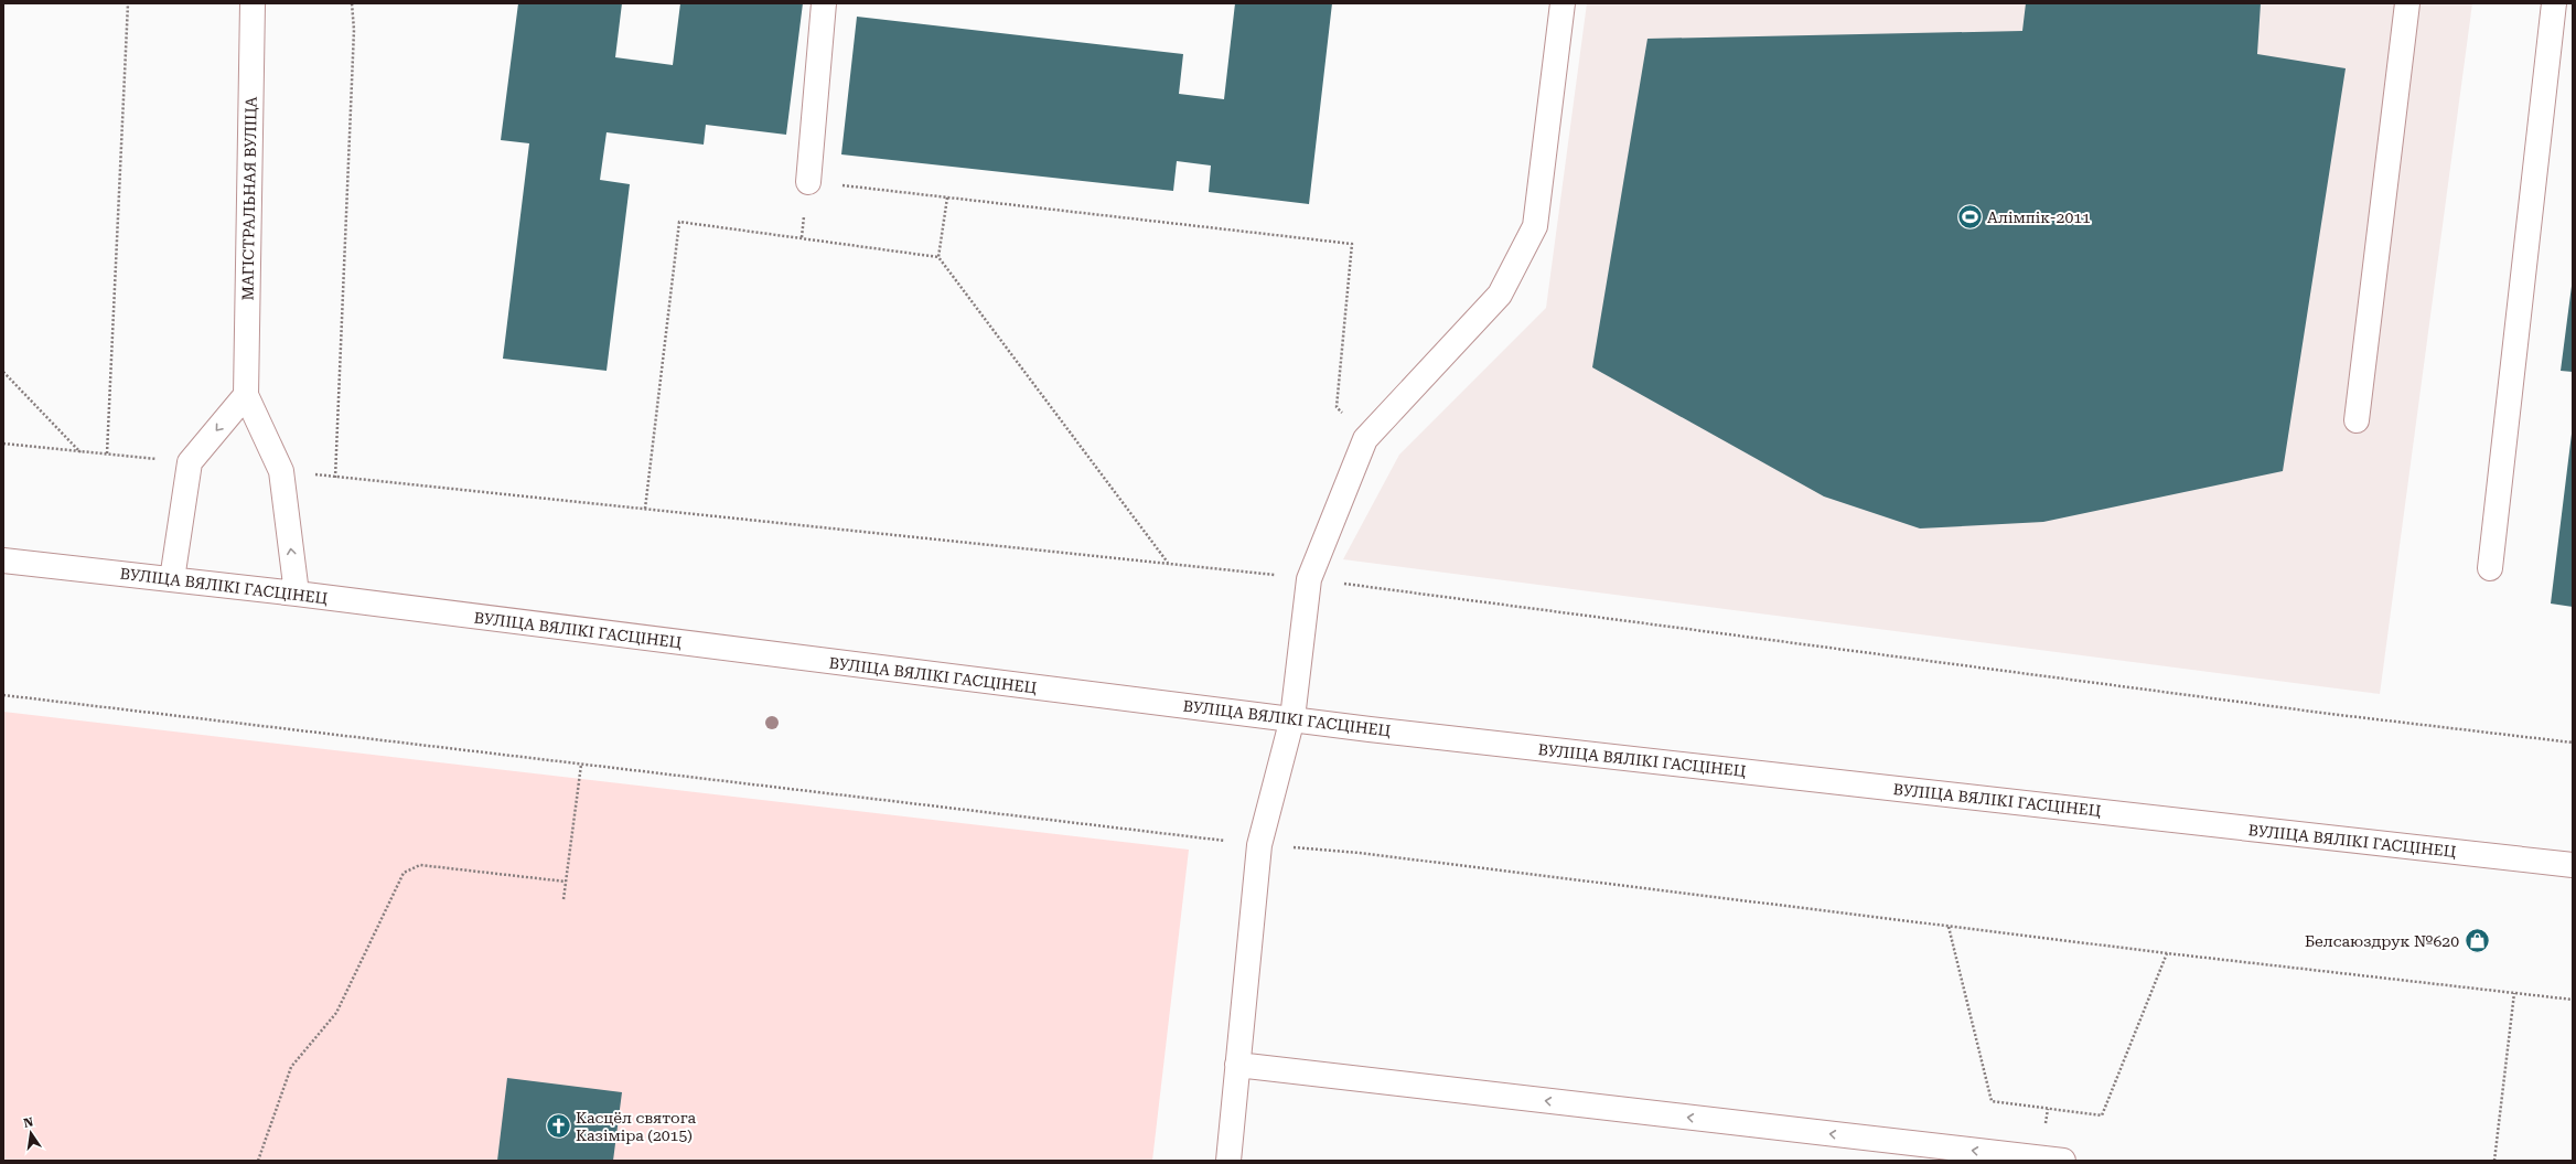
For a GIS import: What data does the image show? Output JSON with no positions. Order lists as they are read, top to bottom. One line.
{"streets":{"main road":["МАГІСТРАЛЬНАЯ ВУЛІЦА","ВУЛІЦА ВЯЛІКІ ГАСЦІНЕЦ"]},"places":{"sports":["Алімпік-2011"],"shop":["Белсаюздрук №620"],"church":["Касцёл святога Казіміра (2015)"]},"north":"top"}
